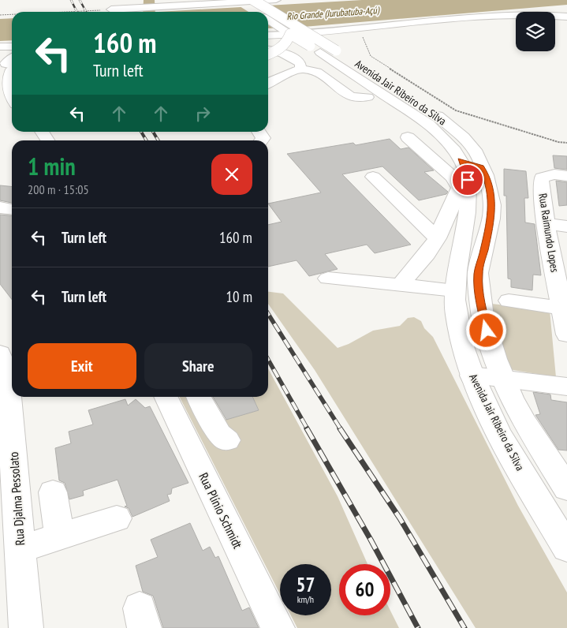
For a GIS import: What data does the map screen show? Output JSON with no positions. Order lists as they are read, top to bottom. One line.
{"streets":{"main road":["Avenida Jair Ribeiro da Silva","Rua Raimundo Lopes","Rua Djalma Pessolato","Rua Plínio Schmidt"]},"water":["Rio Grande (Jurubatuba-Açú)"],"page":{"turn":["160 m","Turn left"],"heading":["1 min","200 m · 15:05"],"list":[{"name":"Turn left","value":"160 m"},{"name":"Turn left","value":"10 m"}],"buttons":["Exit","Share"],"speed":"57 km/h","limit":"60"}}
